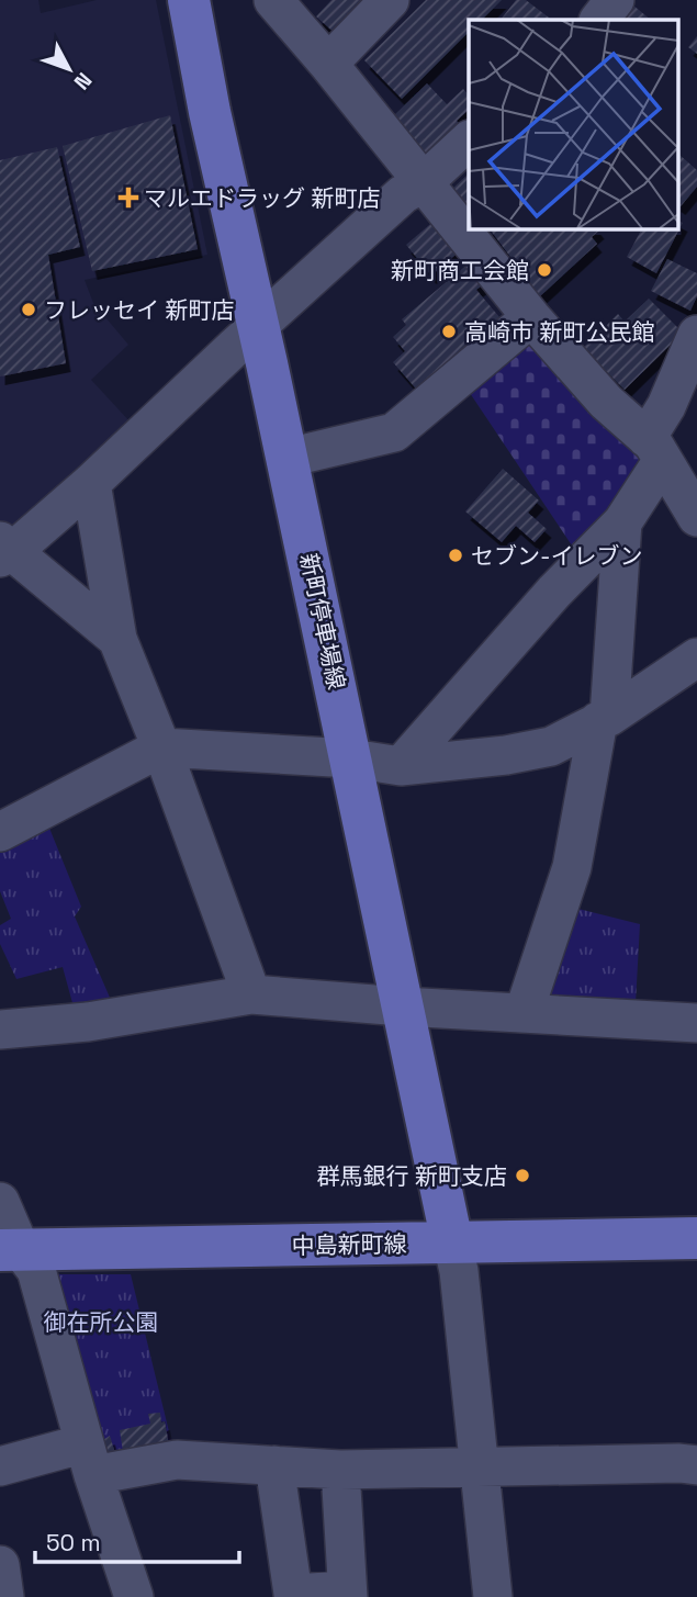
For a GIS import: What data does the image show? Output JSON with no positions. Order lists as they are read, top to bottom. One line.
{"streets":{"main road":["新町停車場線","中島新町線"]},"crossings":[["新町停車場線","中島新町線"]],"parks":["御在所公園"],"places":{"health":["マルエドラッグ 新町店"],"other":["新町商工会館","フレッセイ 新町店","高崎市 新町公民館","セブン-イレブン","群馬銀行 新町支店"]},"scale_bar":"50 m","north":"bottom right"}
